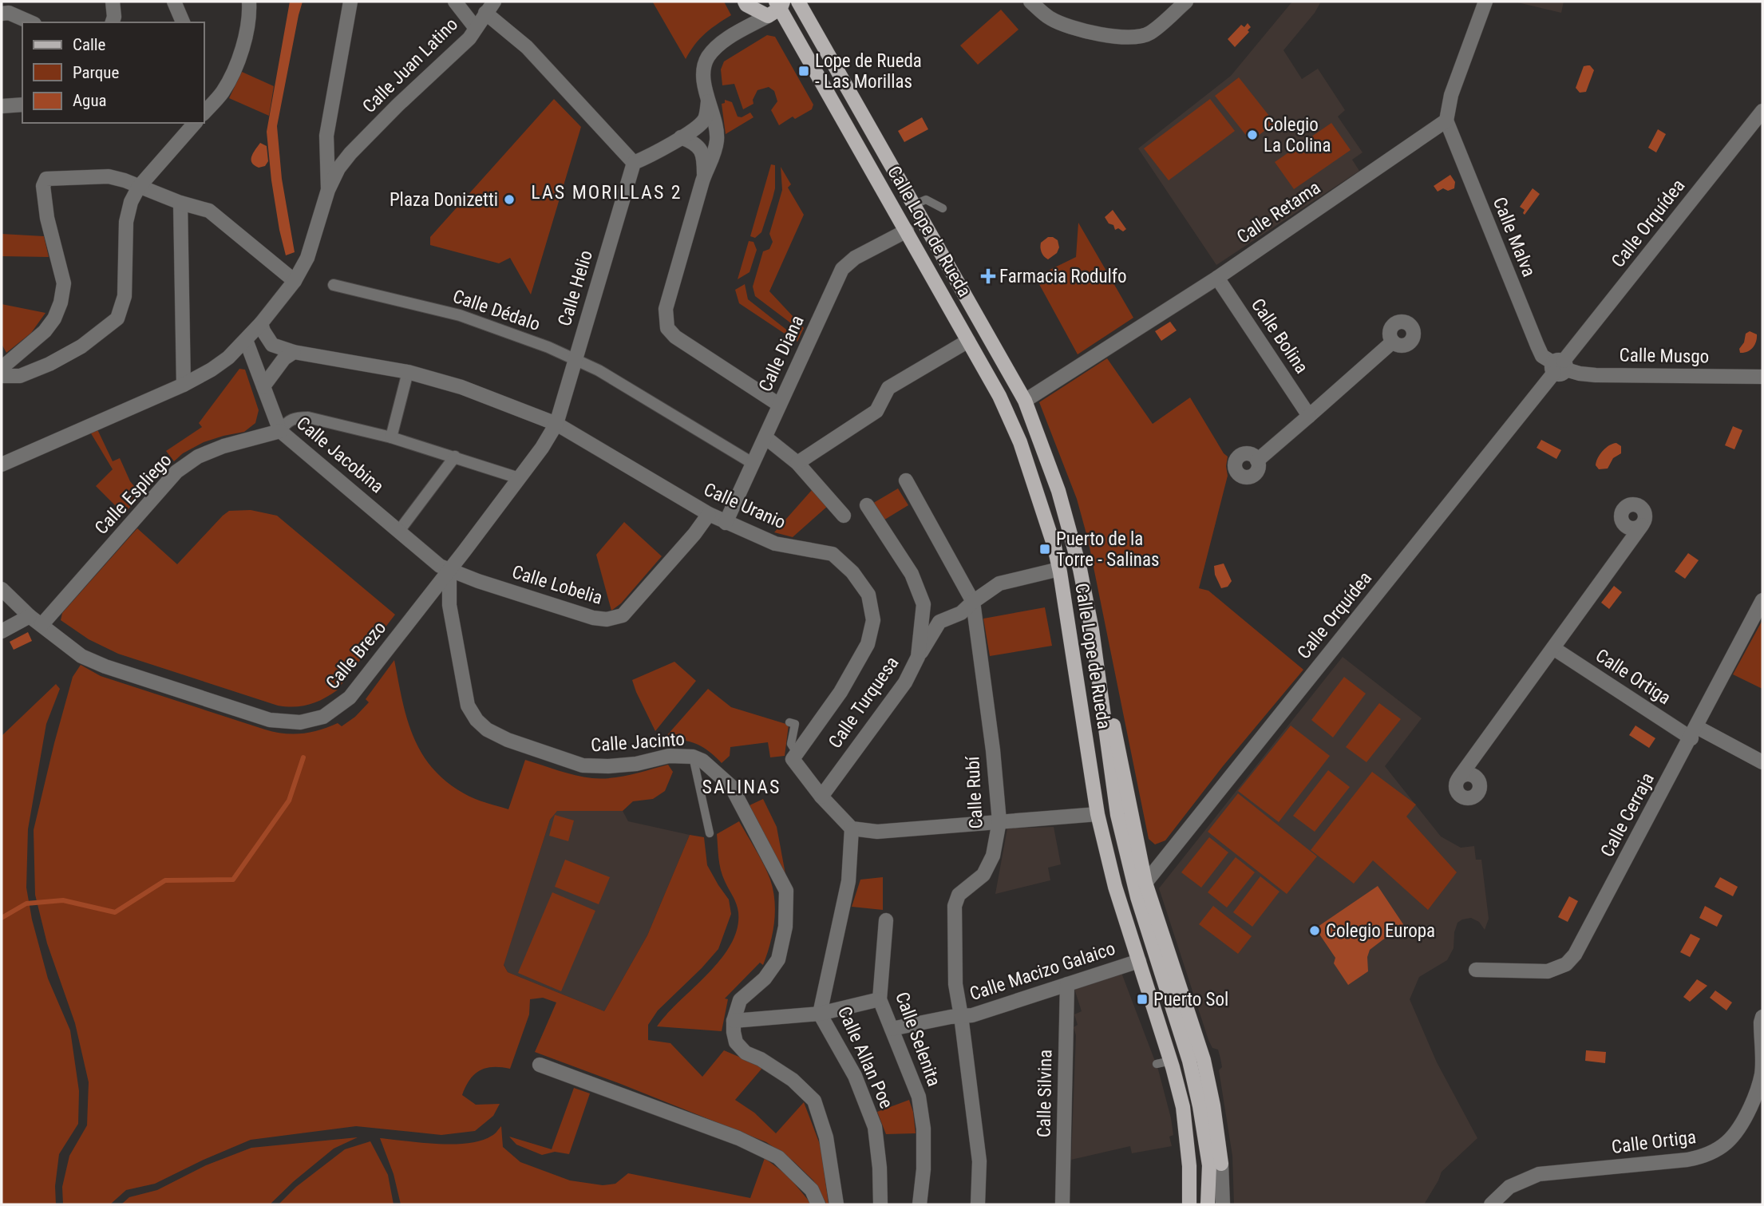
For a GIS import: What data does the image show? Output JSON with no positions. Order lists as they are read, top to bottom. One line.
{"streets":{"main road":["Calle Lope de Rueda"],"street":["Calle Juan Latino","Calle Retama","Calle Orquídea","Calle Malva","Calle Helio","Calle Dédalo","Calle Bolina","Calle Diana","Calle Musgo","Calle Jacobina","Calle Espliego","Calle Uranio","Calle Lobelia","Calle Brezo","Calle Ortiga","Calle Turquesa","Calle Jacinto","Calle Rubí","Calle Cerraja","Calle Macizo Galaico","Calle Selenita","Calle Allan Poe","Calle Silvina"]},"crossings":[["Calle Retama","Calle Lope de Rueda"],["Calle Retama","Calle Malva"],["Calle Retama","Calle Bolina"],["Calle Orquídea","Calle Lope de Rueda"],["Calle Orquídea","Calle Malva"],["Calle Orquídea","Calle Musgo"],["Calle Lope de Rueda","Calle Diana"],["Calle Lope de Rueda","Calle Macizo Galaico"],["Calle Malva","Calle Musgo"],["Calle Helio","Calle Dédalo"],["Calle Helio","Calle Uranio"],["Calle Helio","Calle Brezo"],["Calle Dédalo","Calle Diana"],["Calle Diana","Calle Uranio"],["Calle Jacobina","Calle Espliego"],["Calle Jacobina","Calle Lobelia"],["Calle Jacobina","Calle Brezo"],["Calle Jacobina","Calle Jacinto"],["Calle Espliego","Calle Brezo"],["Calle Uranio","Calle Lobelia"],["Calle Uranio","Calle Brezo"],["Calle Lobelia","Calle Brezo"],["Calle Lobelia","Calle Jacinto"],["Calle Brezo","Calle Jacinto"],["Calle Ortiga","Calle Cerraja"],["Calle Rubí","Calle Macizo Galaico"],["Calle Macizo Galaico","Calle Selenita"],["Calle Macizo Galaico","Calle Silvina"]],"districts":["LAS MORILLAS 2","SALINAS"],"places":{"transit":["Lope de Rueda - Las Morillas","Puerto de la Torre - Salinas","Puerto Sol"],"other":["Colegio La Colina","Plaza Donizetti","Colegio Europa"],"health":["Farmacia Rodulfo"]},"legend":["Calle","Parque","Agua"]}
